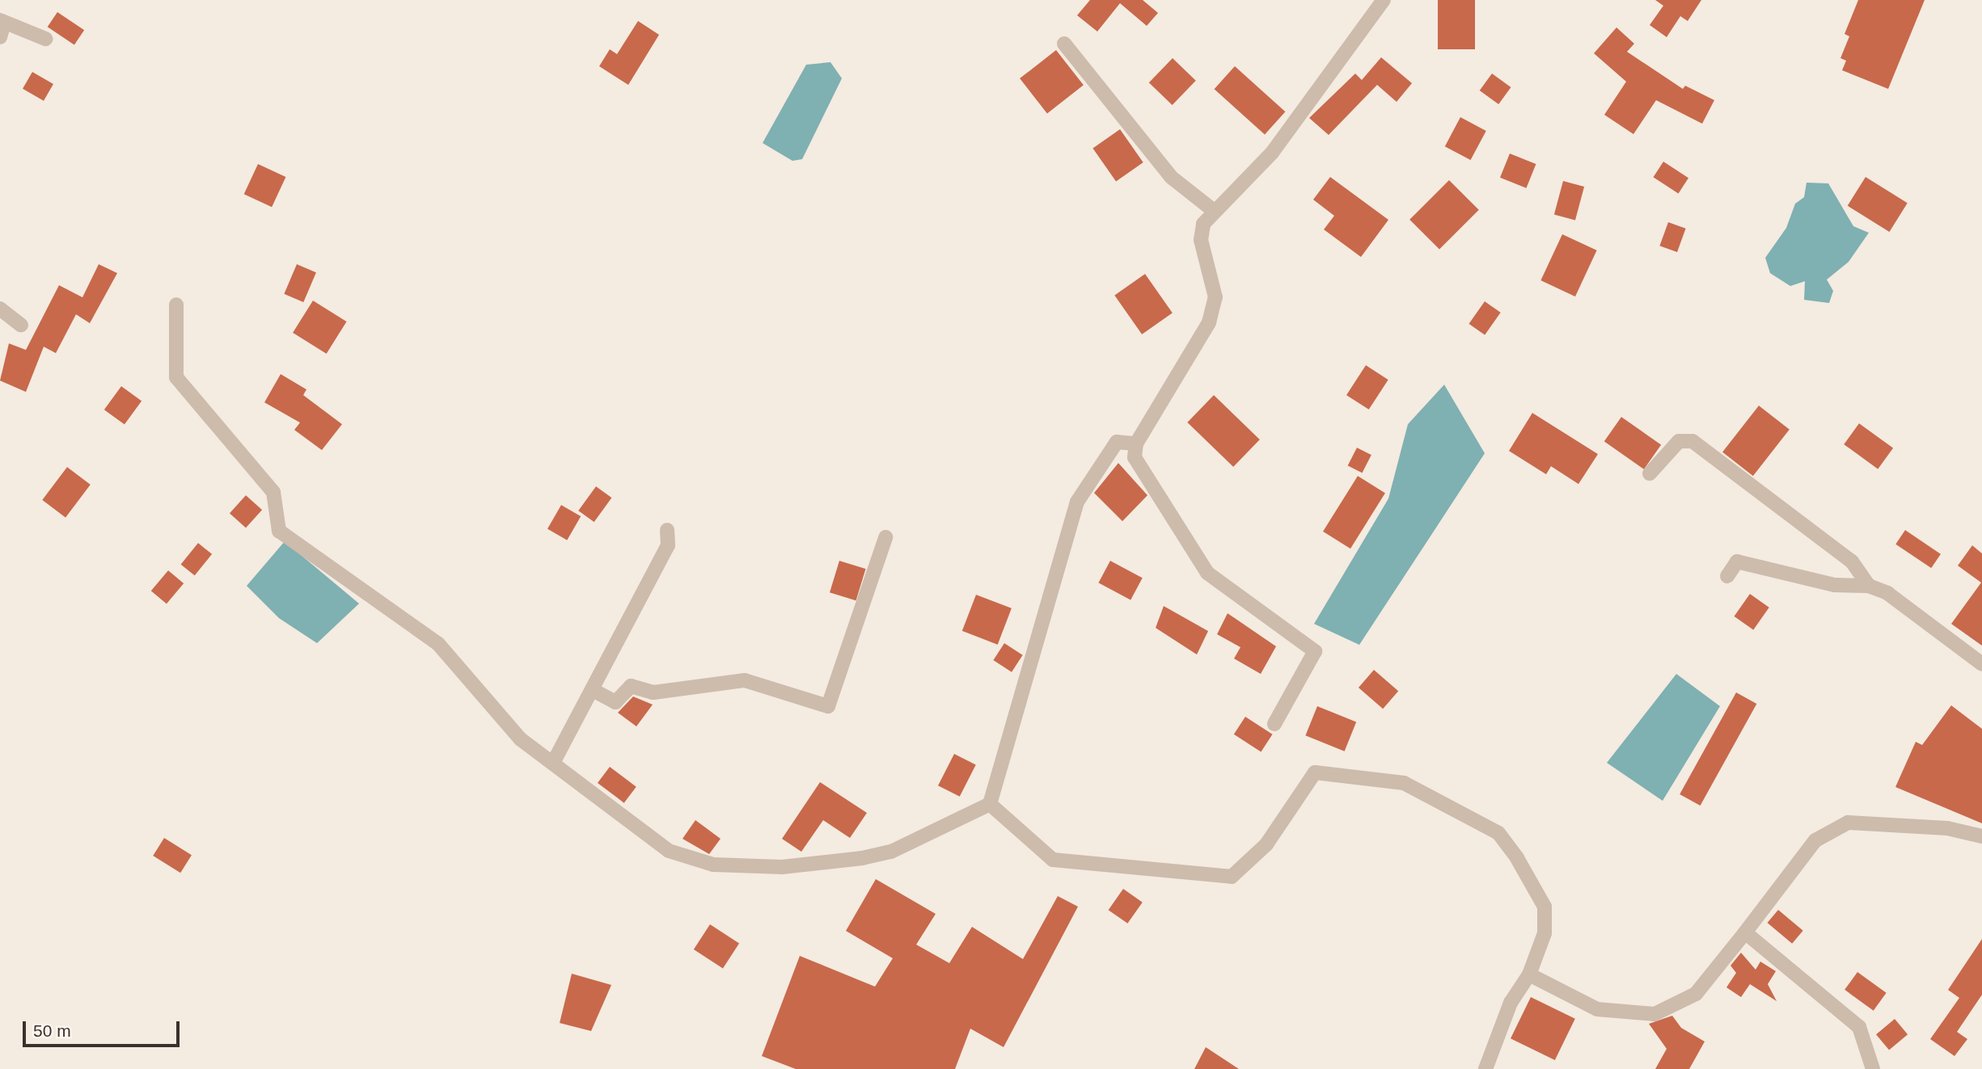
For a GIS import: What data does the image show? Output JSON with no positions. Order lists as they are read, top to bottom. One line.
{"scale_bar":"50 m"}
